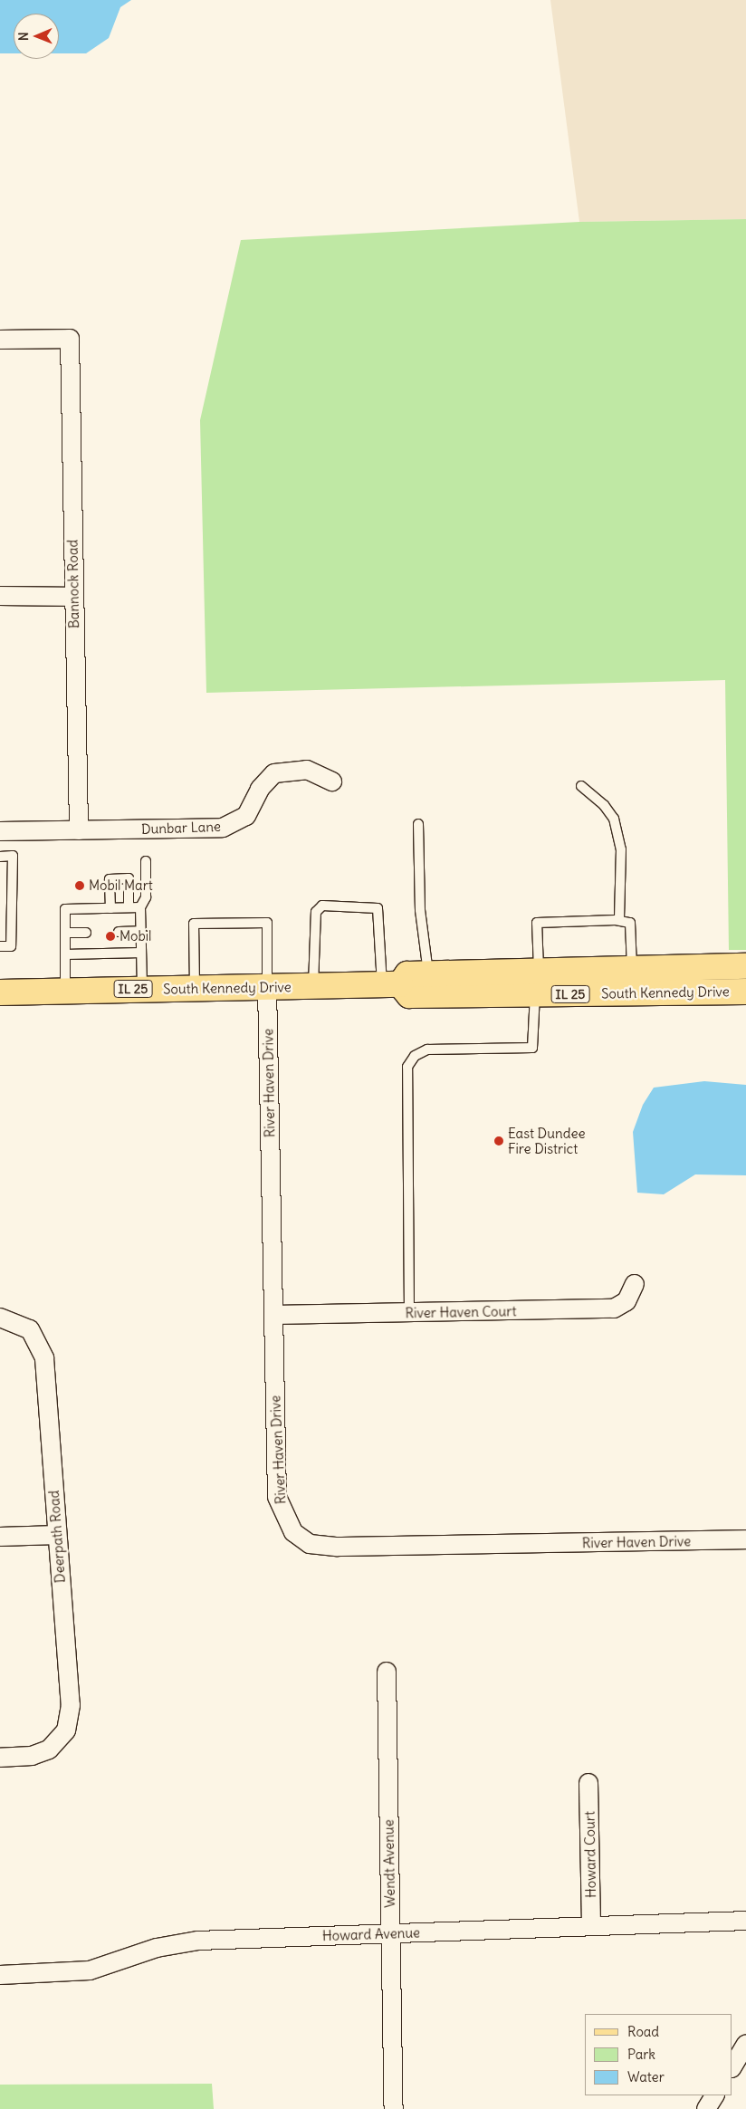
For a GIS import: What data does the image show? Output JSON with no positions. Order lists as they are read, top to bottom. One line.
{"streets":{"main road":["South Kennedy Drive","IL 25"],"street":["Bannock Road","Dunbar Lane","River Haven Drive","River Haven Court","Deerpath Road","Howard Court","Wendt Avenue","Howard Avenue"]},"crossings":[["Bannock Road","Dunbar Lane"],["South Kennedy Drive","River Haven Drive"],["River Haven Drive","River Haven Court"],["Howard Court","Howard Avenue"],["Wendt Avenue","Howard Avenue"]],"places":["Mobil Mart","Mobil","East Dundee Fire District"],"legend":["Road","Park","Water"],"north":"left"}
